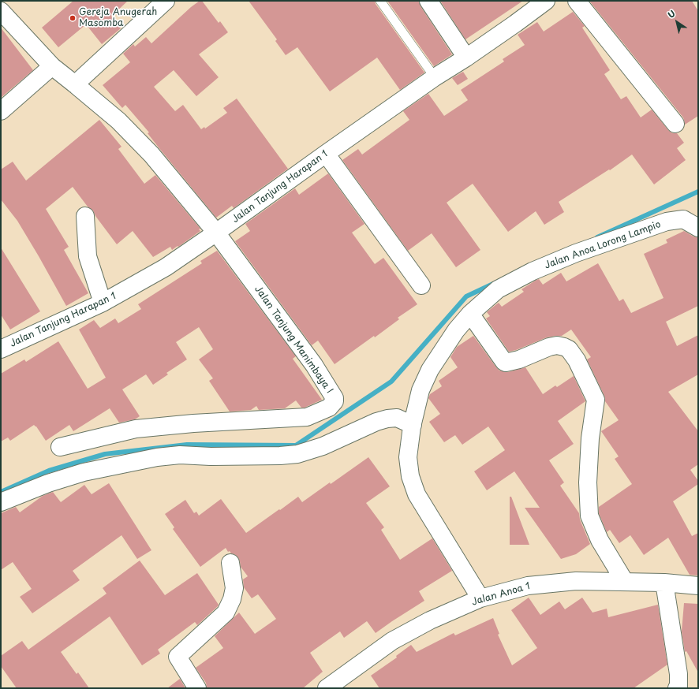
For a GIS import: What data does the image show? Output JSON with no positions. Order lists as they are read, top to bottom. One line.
{"streets":{"street":["Jalan Tanjung Harapan 1","Jalan Anoa Lorong Lampio","Jalan Tanjung Manimbaya I","Jalan Anoa 1"]},"crossings":[["Jalan Tanjung Harapan 1","Jalan Tanjung Manimbaya I"],["Jalan Anoa Lorong Lampio","Jalan Anoa 1"]],"places":["Gereja Anugerah Masomba"],"north":"top left"}
